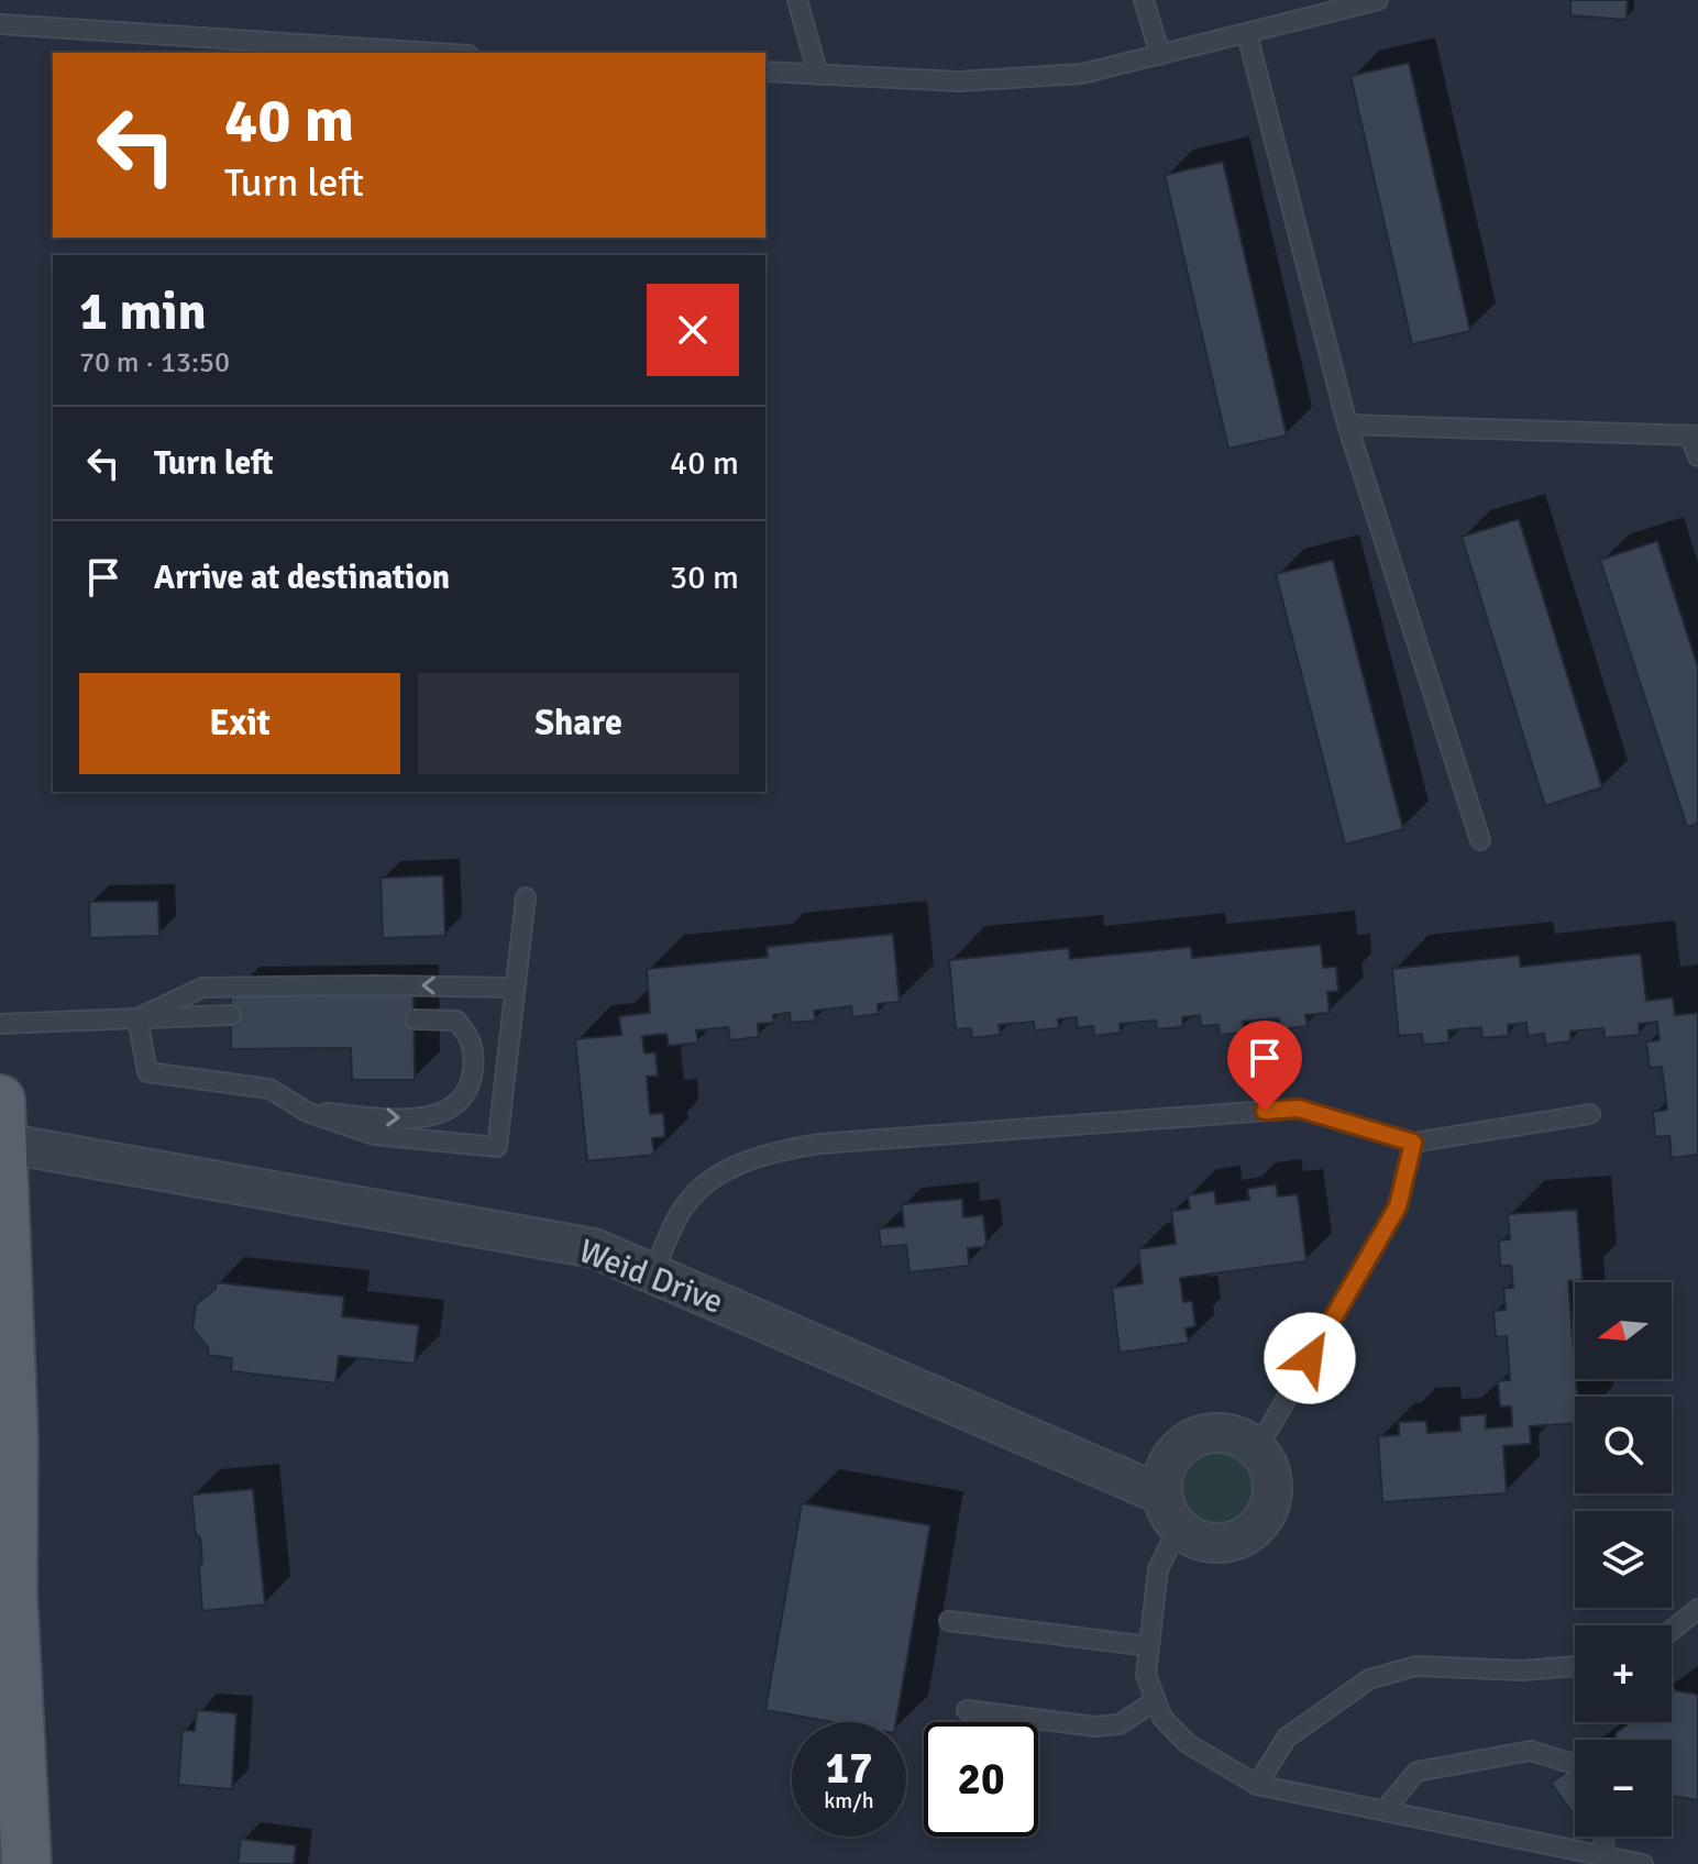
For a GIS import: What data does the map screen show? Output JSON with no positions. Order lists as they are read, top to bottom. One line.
{"streets":{"street":["Weid Drive"]},"north":"left","page":{"turn":["40 m","Turn left"],"heading":["1 min","70 m · 13:50"],"list":[{"name":"Turn left","value":"40 m"},{"name":"Arrive at destination","value":"30 m"}],"buttons":["Exit","Share"],"map_buttons":["+","−"],"speed":"17 km/h","limit":"20"}}
